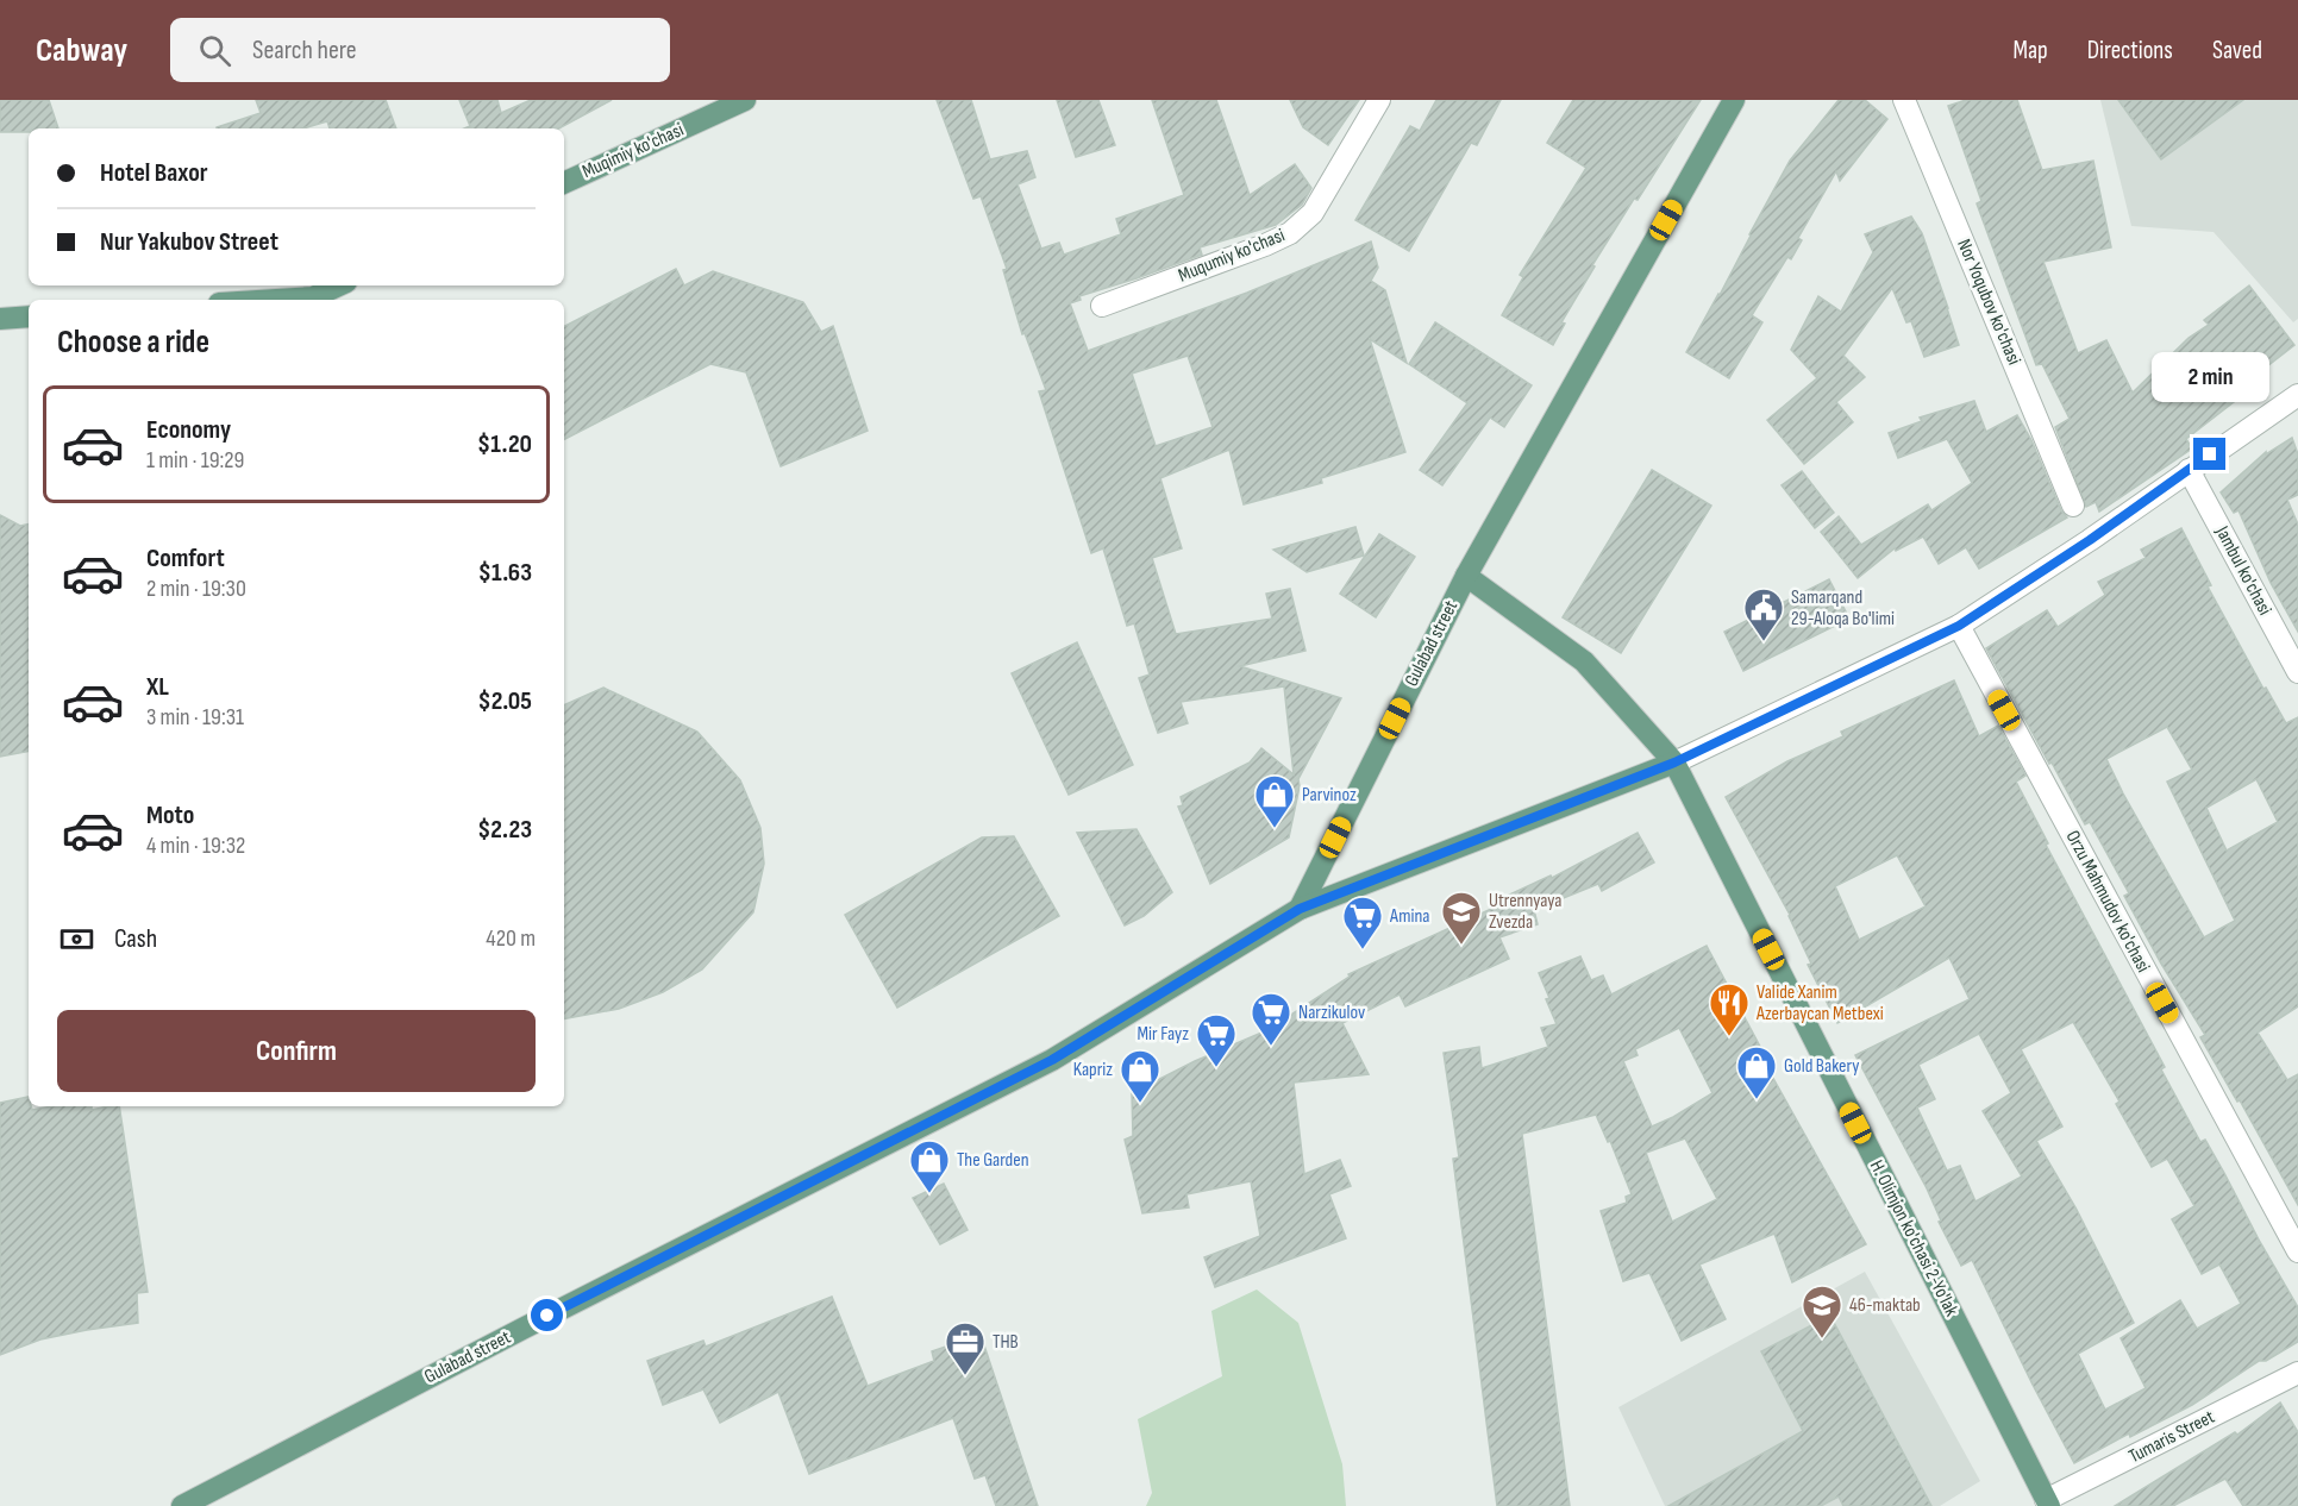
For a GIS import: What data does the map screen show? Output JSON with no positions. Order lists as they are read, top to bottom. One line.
{"streets":{"main road":["Muqimiy ko'chasi","Gulabad street","H. Olimjon ko'chasi 2-Yo'lak"],"street":["Muqumiy ko'chasi","Nor Yoqubov ko'chasi","Jambul ko'chasi","Orzu Mahmudov ko'chasi","Tumaris Street"]},"crossings":[["Gulabad street","H. Olimjon ko'chasi 2-Yo'lak"],["H. Olimjon ko'chasi 2-Yo'lak","Tumaris Street"]],"places":{"public building":["Samarqand 29-Aloqa Bo'limi"],"shop":["Parvinoz","Gold Bakery","Kapriz","The Garden"],"school or university":["Utrennyaya Zvezda","46-maktab"],"supermarket":["Amina","Narzikulov","Mir Fayz"],"restaurant":["Valide Xanim Azerbaycan Metbexi"],"office":["THB"]},"page":{"header":"Cabway","search":"Search here","nav":["Map","Directions","Saved"],"banner":["Hotel Baxor","Nur Yakubov Street"],"heading":"Choose a ride","bubble":"2 min","list":[{"name":"Economy","note":"1 min · 19:29","value":"$1.20"},{"name":"Comfort","note":"2 min · 19:30","value":"$1.63"},{"name":"XL","note":"3 min · 19:31","value":"$2.05"},{"name":"Moto","note":"4 min · 19:32","value":"$2.23"}],"pay":["Cash","420 m"],"buttons":"Confirm"}}
